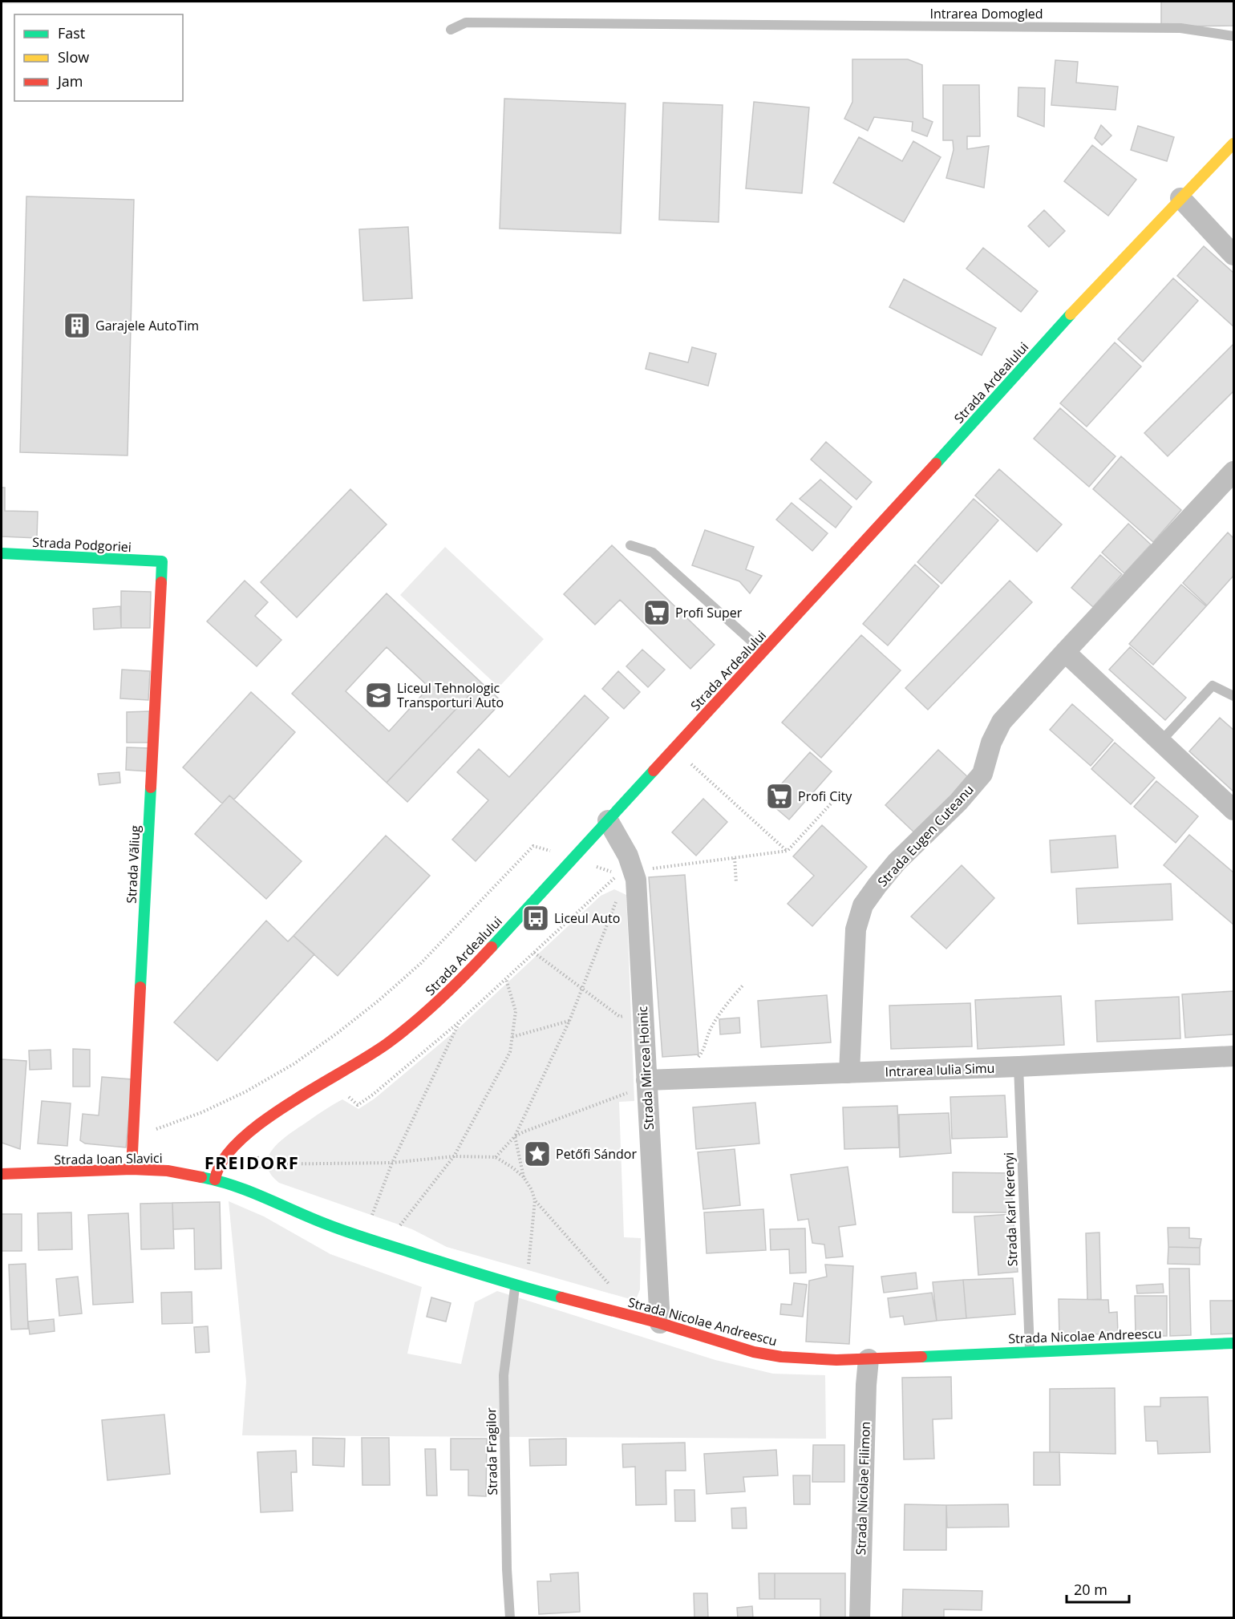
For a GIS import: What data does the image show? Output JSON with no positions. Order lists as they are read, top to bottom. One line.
{"streets":{"street":["Strada Ardealului","Strada Podgoriei","Strada Eugen Cuteanu","Strada Văliug","Strada Mircea Hoinic","Intrarea Iulia Simu","Strada Ioan Slavici","Strada Nicolae Andreescu","Strada Nicolae Filimon"],"lane":["Intrarea Domogled","Strada Karl Kerenyi","Strada Fragilor"]},"crossings":[["Strada Ardealului","Strada Mircea Hoinic"],["Strada Ardealului","Strada Ioan Slavici"],["Strada Ardealului","Strada Nicolae Andreescu"],["Strada Podgoriei","Strada Văliug"],["Strada Eugen Cuteanu","Intrarea Iulia Simu"],["Strada Văliug","Strada Ioan Slavici"],["Strada Mircea Hoinic","Intrarea Iulia Simu"],["Strada Mircea Hoinic","Strada Nicolae Andreescu"],["Intrarea Iulia Simu","Strada Karl Kerenyi"],["Strada Ioan Slavici","Strada Nicolae Andreescu"],["Strada Karl Kerenyi","Strada Nicolae Andreescu"],["Strada Nicolae Andreescu","Strada Fragilor"],["Strada Nicolae Andreescu","Strada Nicolae Filimon"]],"districts":["FREIDORF"],"places":{"building":["Garajele AutoTim"],"supermarket":["Profi Super","Profi City"],"school or university":["Liceul Tehnologic Transporturi Auto"],"bus stop":["Liceul Auto"],"place":["Petőfi Sándor"]},"legend":["Fast","Slow","Jam"],"scale_bar":"20 m"}
